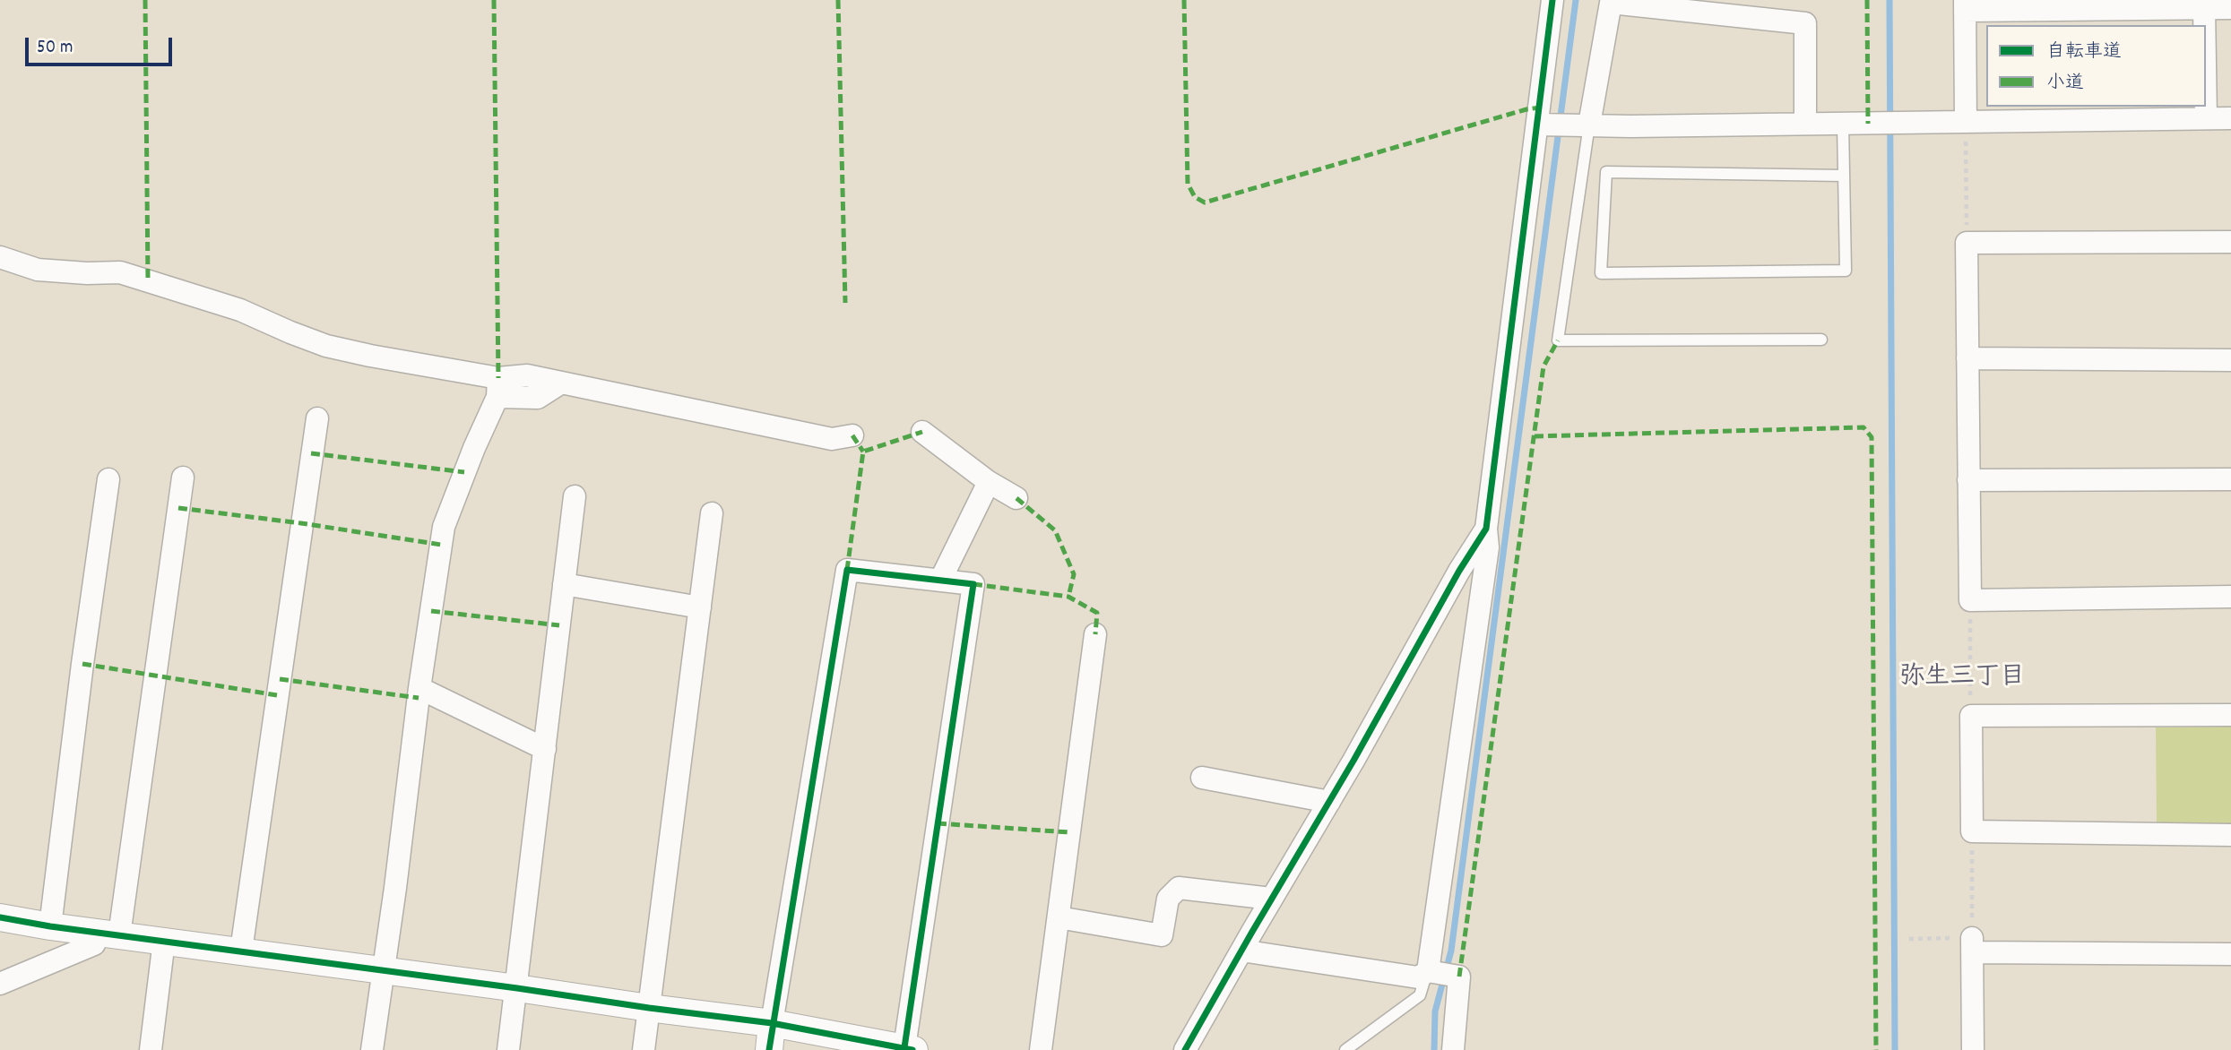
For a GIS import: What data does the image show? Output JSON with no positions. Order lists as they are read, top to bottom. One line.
{"districts":["弥生三丁目"],"legend":["自転車道","小道"],"scale_bar":"50 m"}
